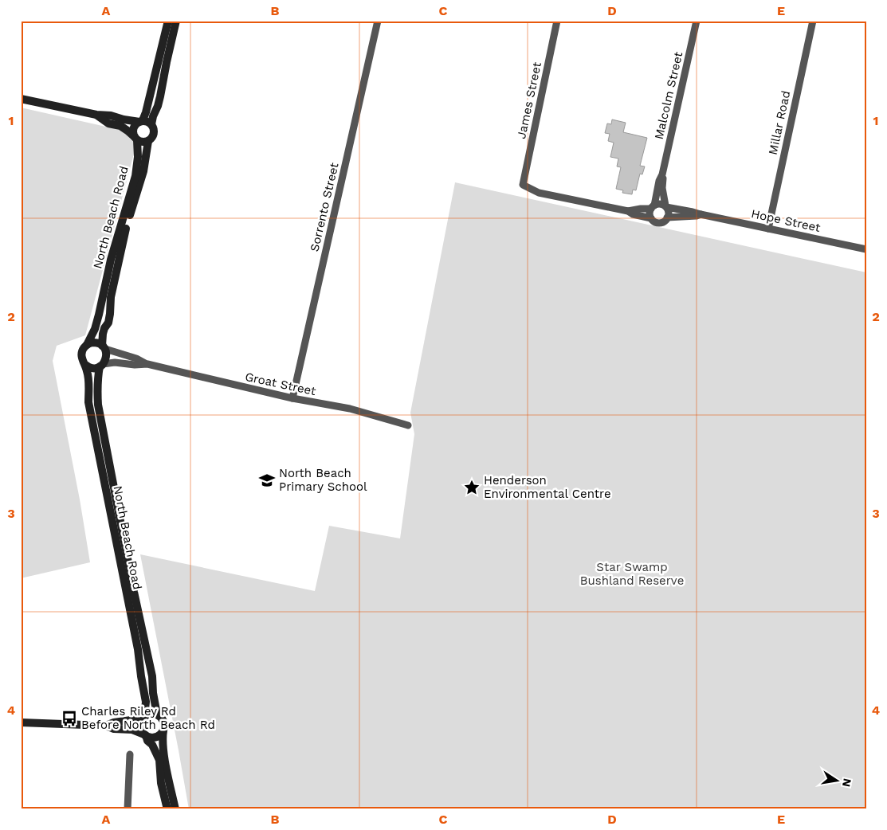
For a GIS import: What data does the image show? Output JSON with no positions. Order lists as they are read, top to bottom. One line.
{"streets":{"main road":["North Beach Road"],"street":["Malcolm Street","James Street","Millar Road","Sorrento Street","Hope Street","Groat Street"]},"crossings":[["Malcolm Street","Hope Street"],["Millar Road","Hope Street"],["Sorrento Street","Groat Street"],["North Beach Road","Groat Street"]],"parks":["Star Swamp Bushland Reserve"],"places":{"school or university":["North Beach Primary School"],"place":["Henderson Environmental Centre"],"bus stop":["Charles Riley Rd Before North Beach Rd"]},"north":"right","grid":{"columns":["A","B","C","D","E"],"rows":["1","2","3","4"]}}
